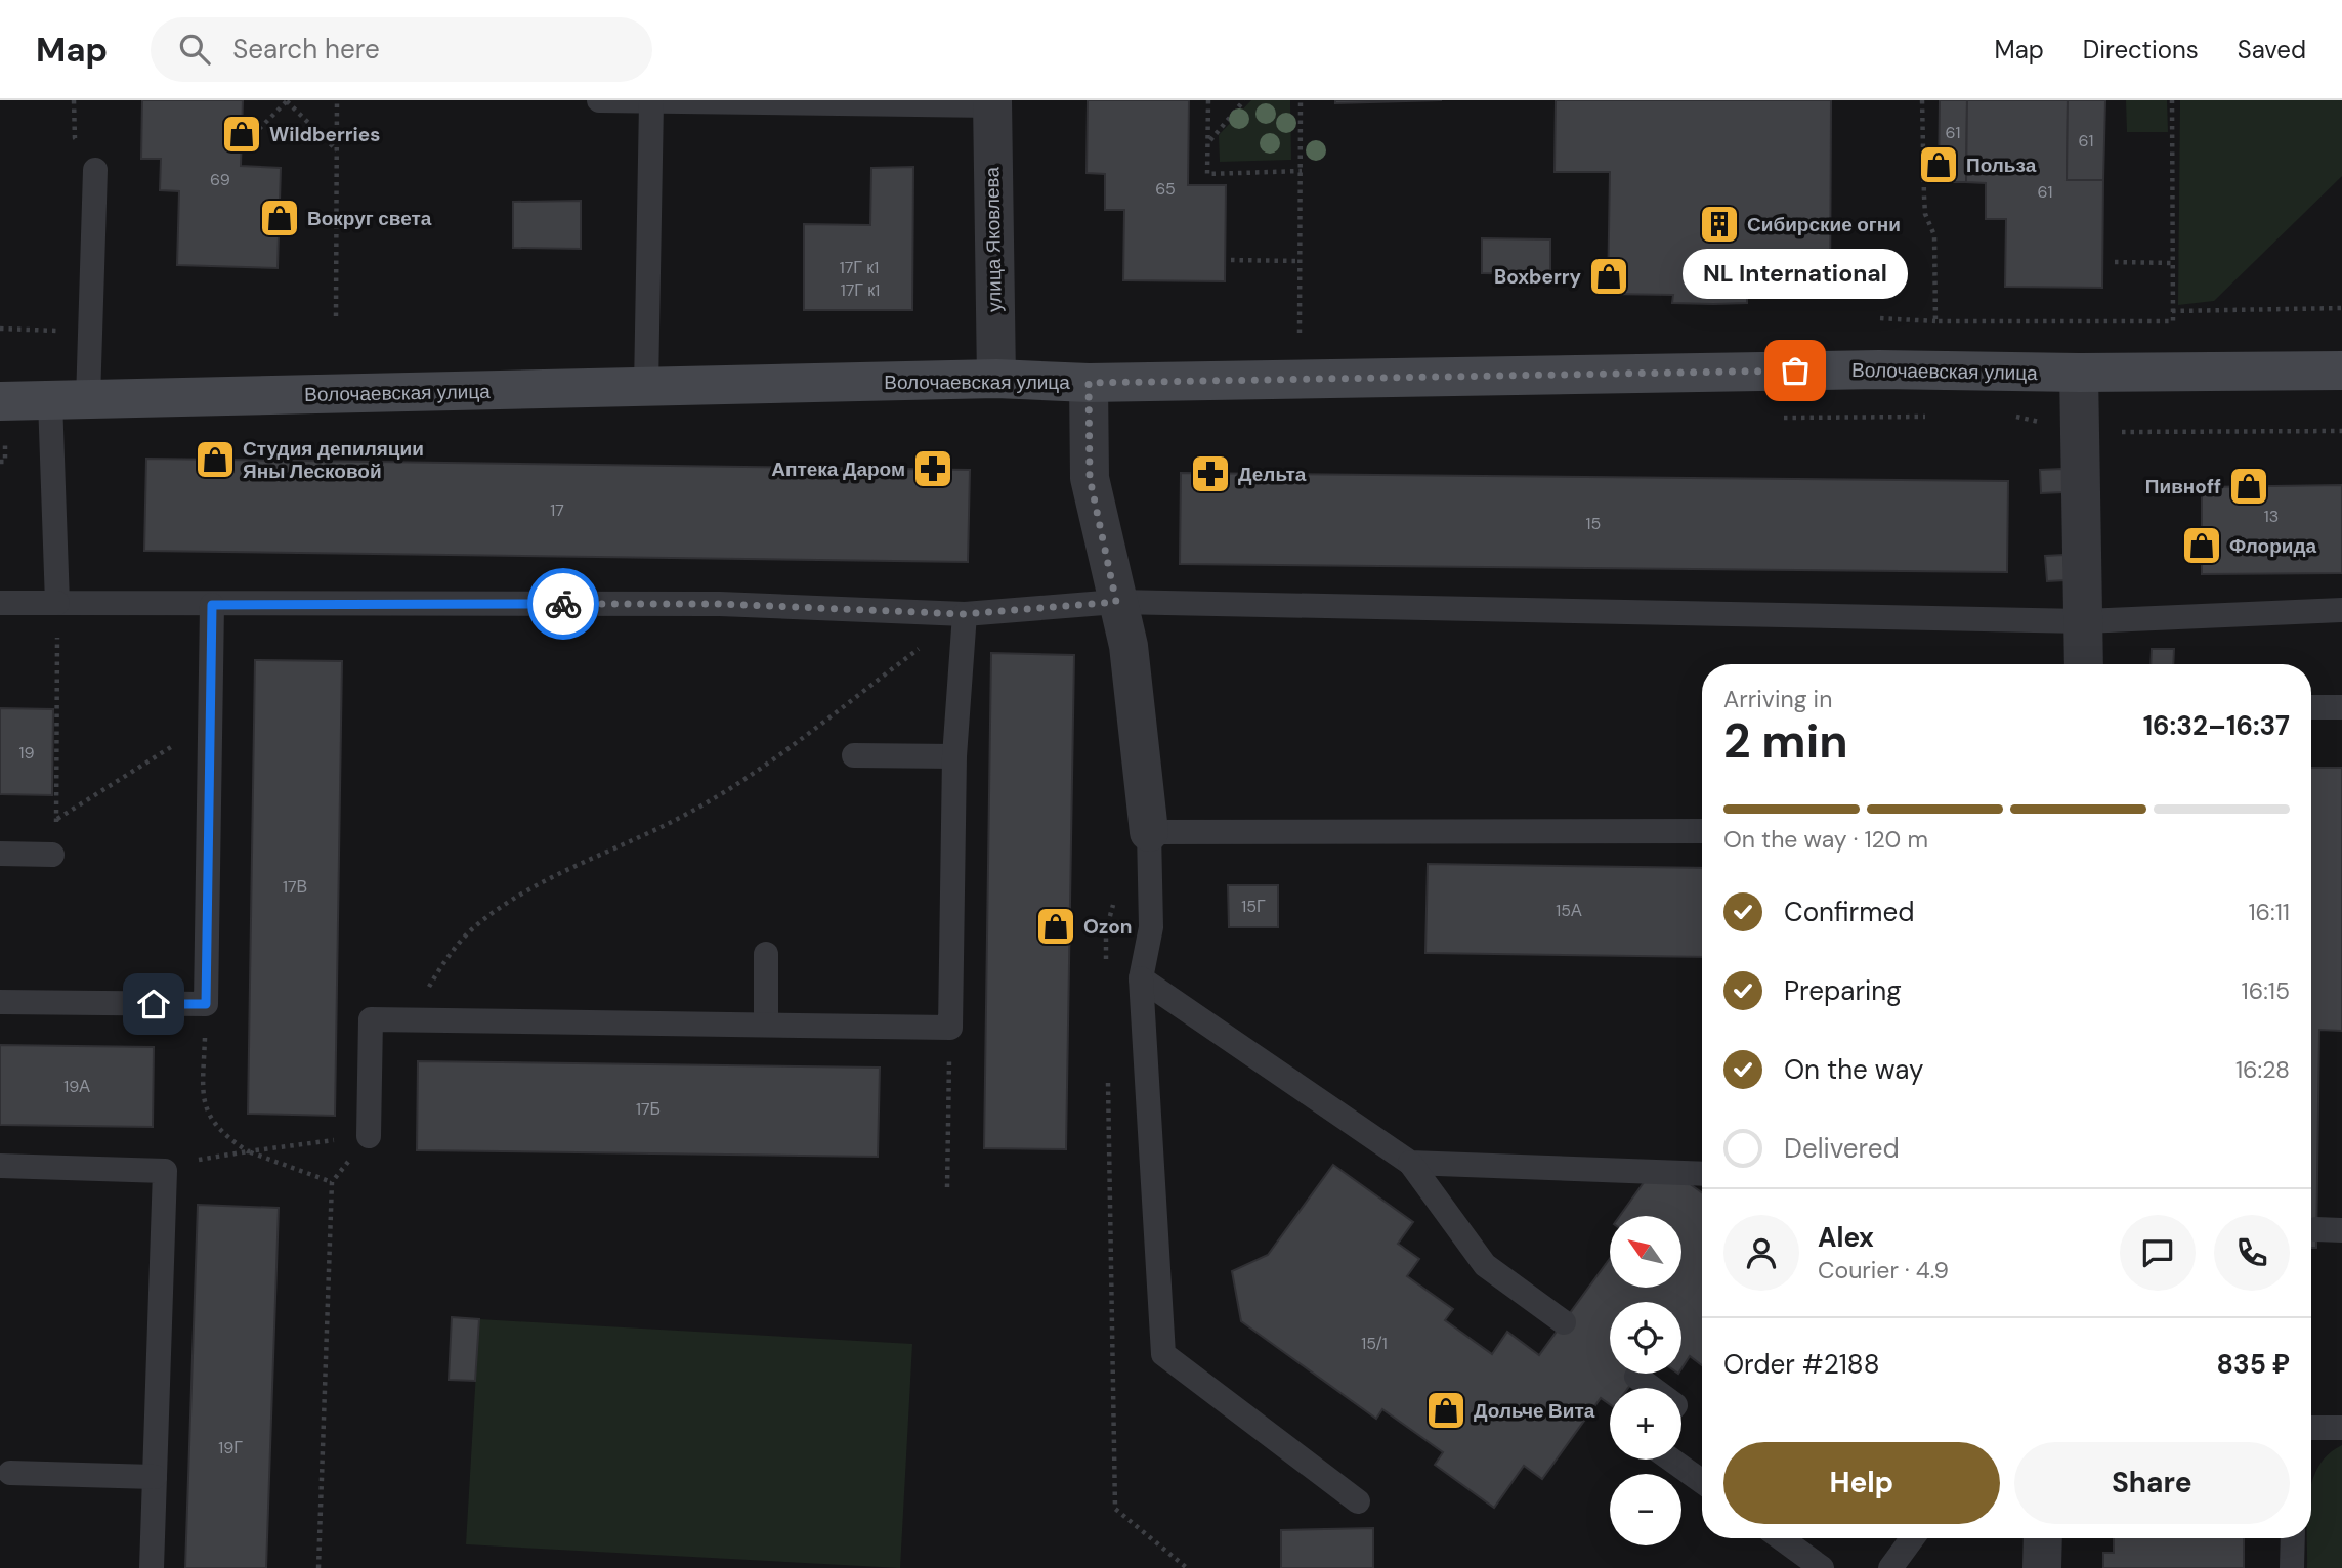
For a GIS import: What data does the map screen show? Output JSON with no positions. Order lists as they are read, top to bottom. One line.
{"streets":{"street":["улица Яковлева","Волочаевская улица"]},"crossings":[["улица Яковлева","Волочаевская улица"]],"places":{"shop":["Wildberries","Польза","Вокруг света","Boxberry","Студия депиляции Яны Лесковой","Пивнoff","Флорида","Ozon","Дольче Вита"],"building":["Сибирские огни"],"other":["NL International"],"pharmacy":["Аптека Даром","Дельта"]},"house_numbers":["61","61","69","65","61","17Г к1","17Г к1","17","13","15","19","17В","15Г","15А","19А","17Б","15/1","19Г"],"north":"top left","page":{"header":"Map","search":"Search here","nav":["Map","Directions","Saved"],"bubble":"NL International","heading":["2 min","Arriving in","16:32–16:37"],"panel":["Alex","Courier · 4.9","Order #2188","835 ₽"],"bar":"On the way · 120 m","list":[["Confirmed","16:11"],["Preparing","16:15"],["On the way","16:28"],"Delivered"],"map_buttons":["+","−"],"buttons":["Help","Share"]}}
